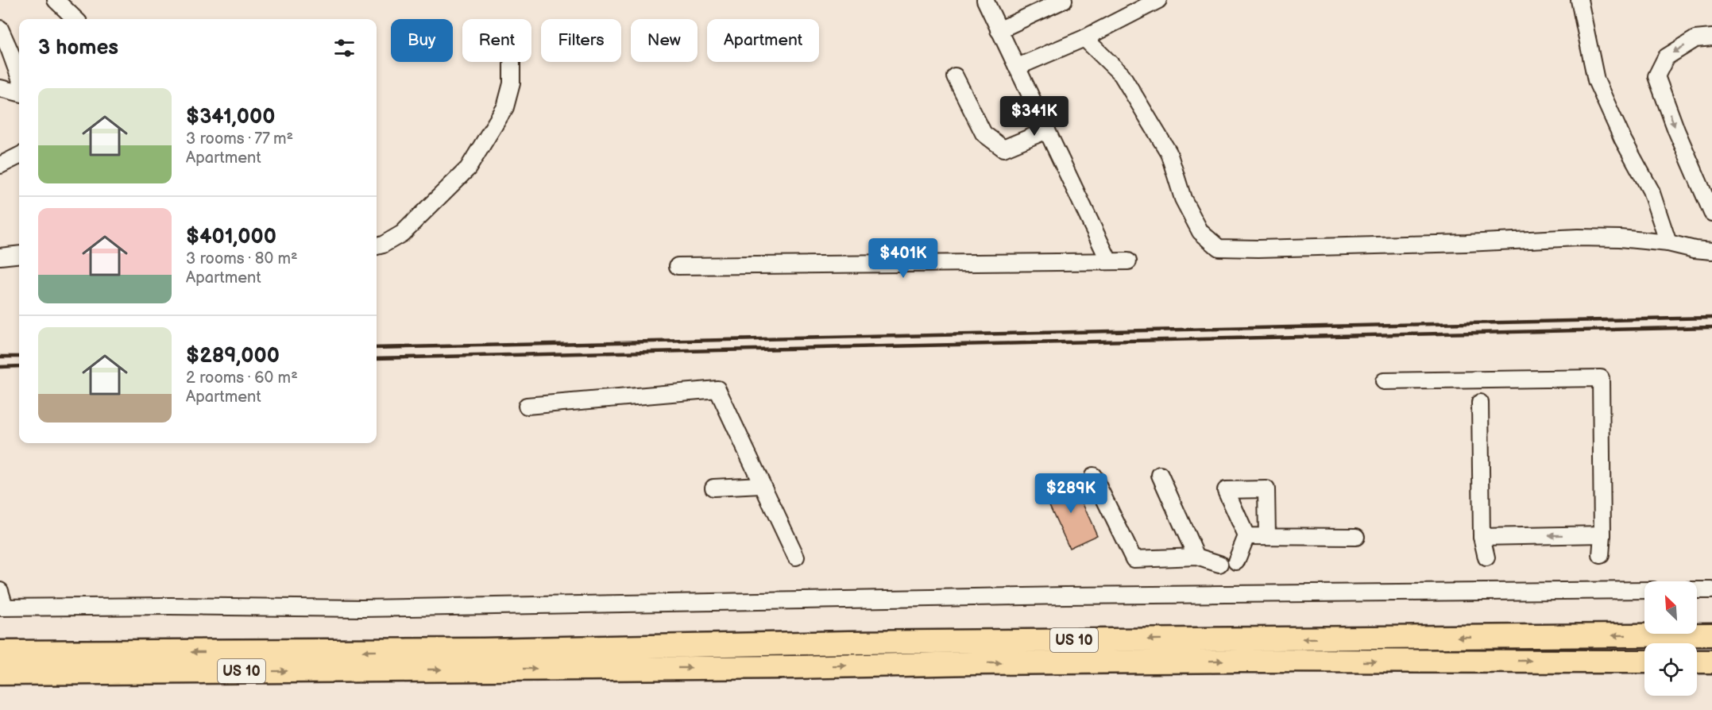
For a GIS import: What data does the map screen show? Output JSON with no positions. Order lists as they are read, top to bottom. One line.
{"streets":{"highway":["US 10"]},"north":"top left","page":{"chip":["Buy","Rent","Filters","New","Apartment"],"heading":"3 homes","list":[{"name":"$341,000","note":"3 rooms · 77 m² · Apartment"},{"name":"$401,000","note":"3 rooms · 80 m² · Apartment"},{"name":"$289,000","note":"2 rooms · 60 m² · Apartment"}],"price":["$341K","$401K","$289K"]}}
